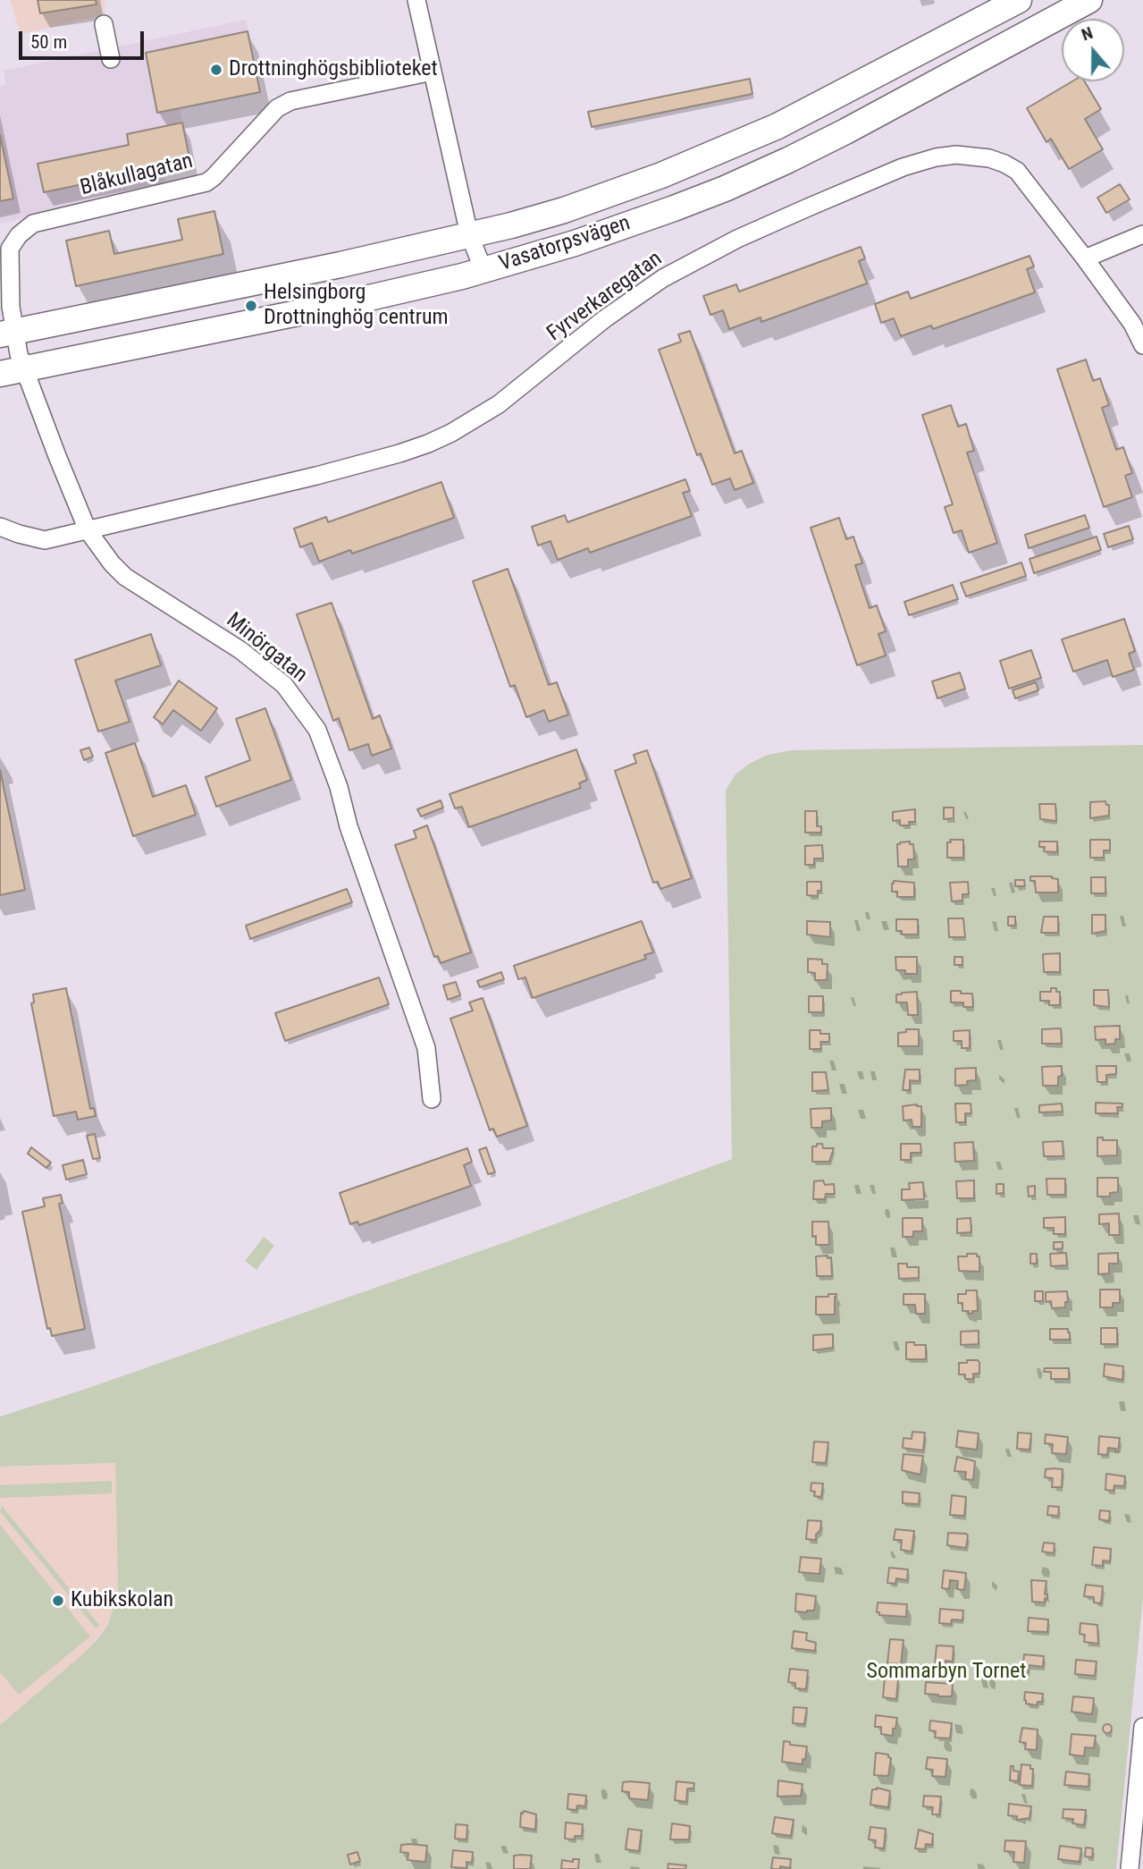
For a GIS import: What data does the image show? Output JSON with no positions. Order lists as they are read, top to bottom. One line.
{"streets":{"main road":["Vasatorpsvägen"],"street":["Blåkullagatan","Fyrverkaregatan","Minörgatan"]},"crossings":[["Blåkullagatan","Vasatorpsvägen"],["Blåkullagatan","Minörgatan"],["Vasatorpsvägen","Minörgatan"],["Fyrverkaregatan","Minörgatan"]],"parks":["Sommarbyn Tornet"],"places":["Drottninghögsbiblioteket","Helsingborg Drottninghög centrum","Kubikskolan"],"scale_bar":"50 m","north":"top"}
